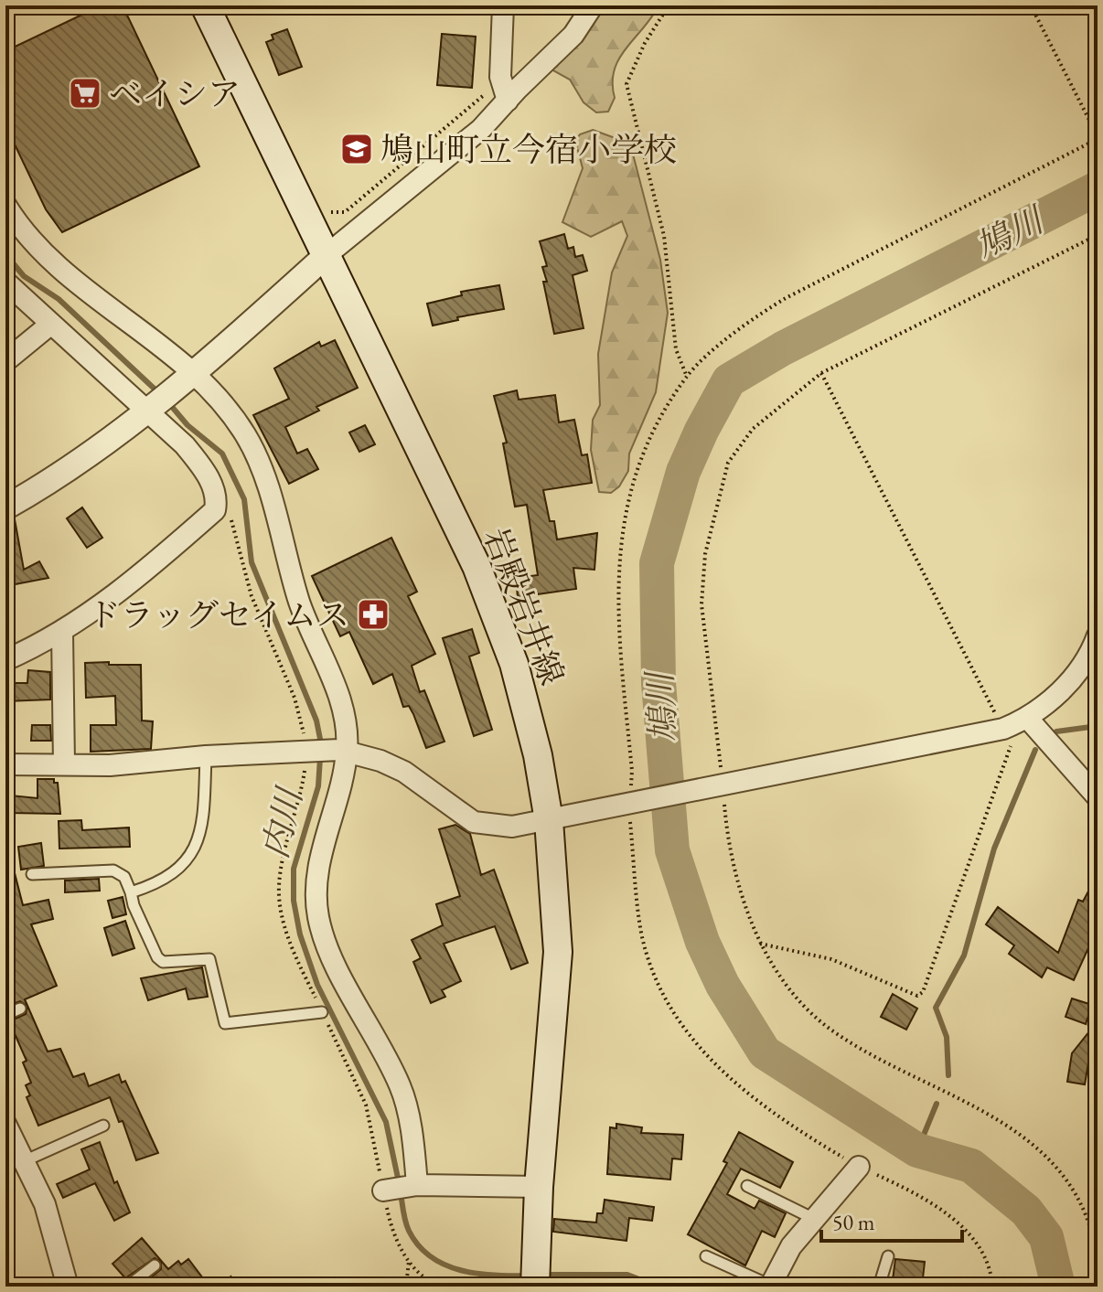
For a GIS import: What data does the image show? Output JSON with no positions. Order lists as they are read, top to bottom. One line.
{"streets":{"main road":["岩殿岩井線"]},"water":["鳩川","内川"],"places":{"supermarket":["ベイシア"],"school or university":["鳩山町立今宿小学校"],"pharmacy":["ドラッグセイムス"]},"scale_bar":"50 m"}
